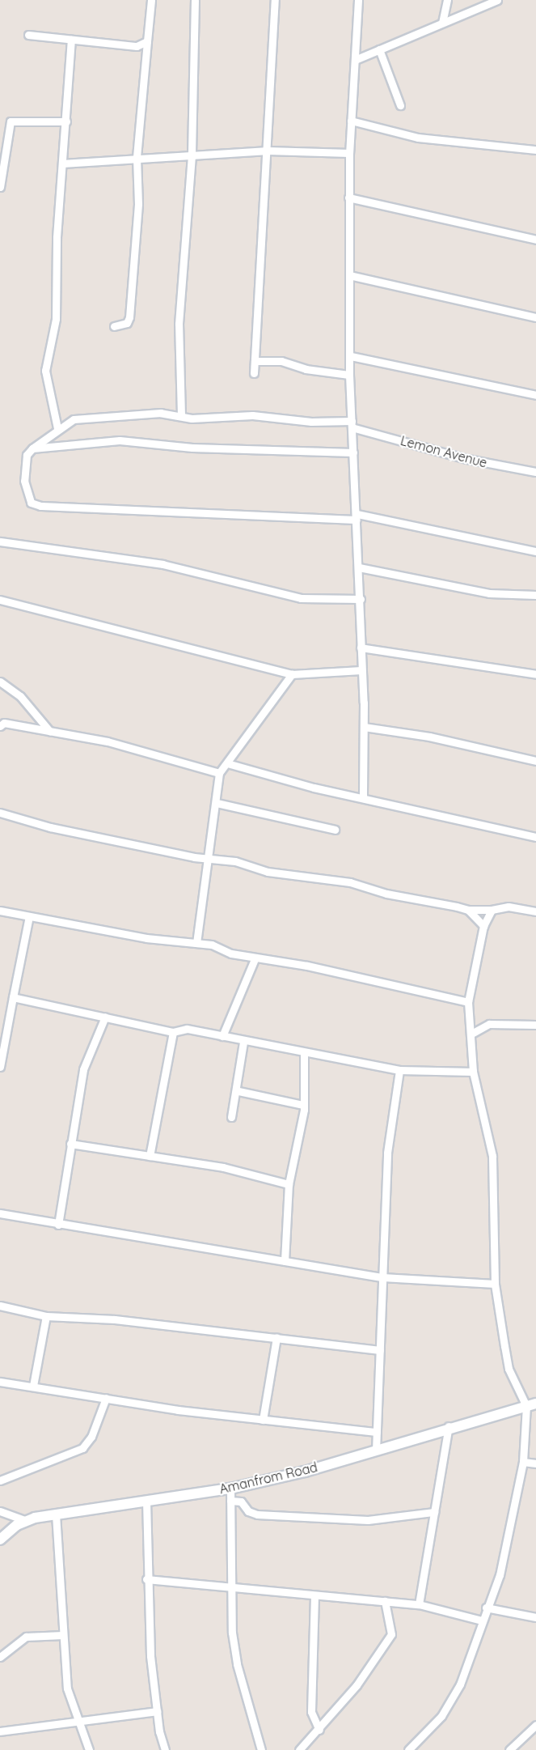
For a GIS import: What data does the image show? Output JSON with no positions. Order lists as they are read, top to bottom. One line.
{"streets":{"street":["Lemon Avenue","Amanfrom Road"]}}
